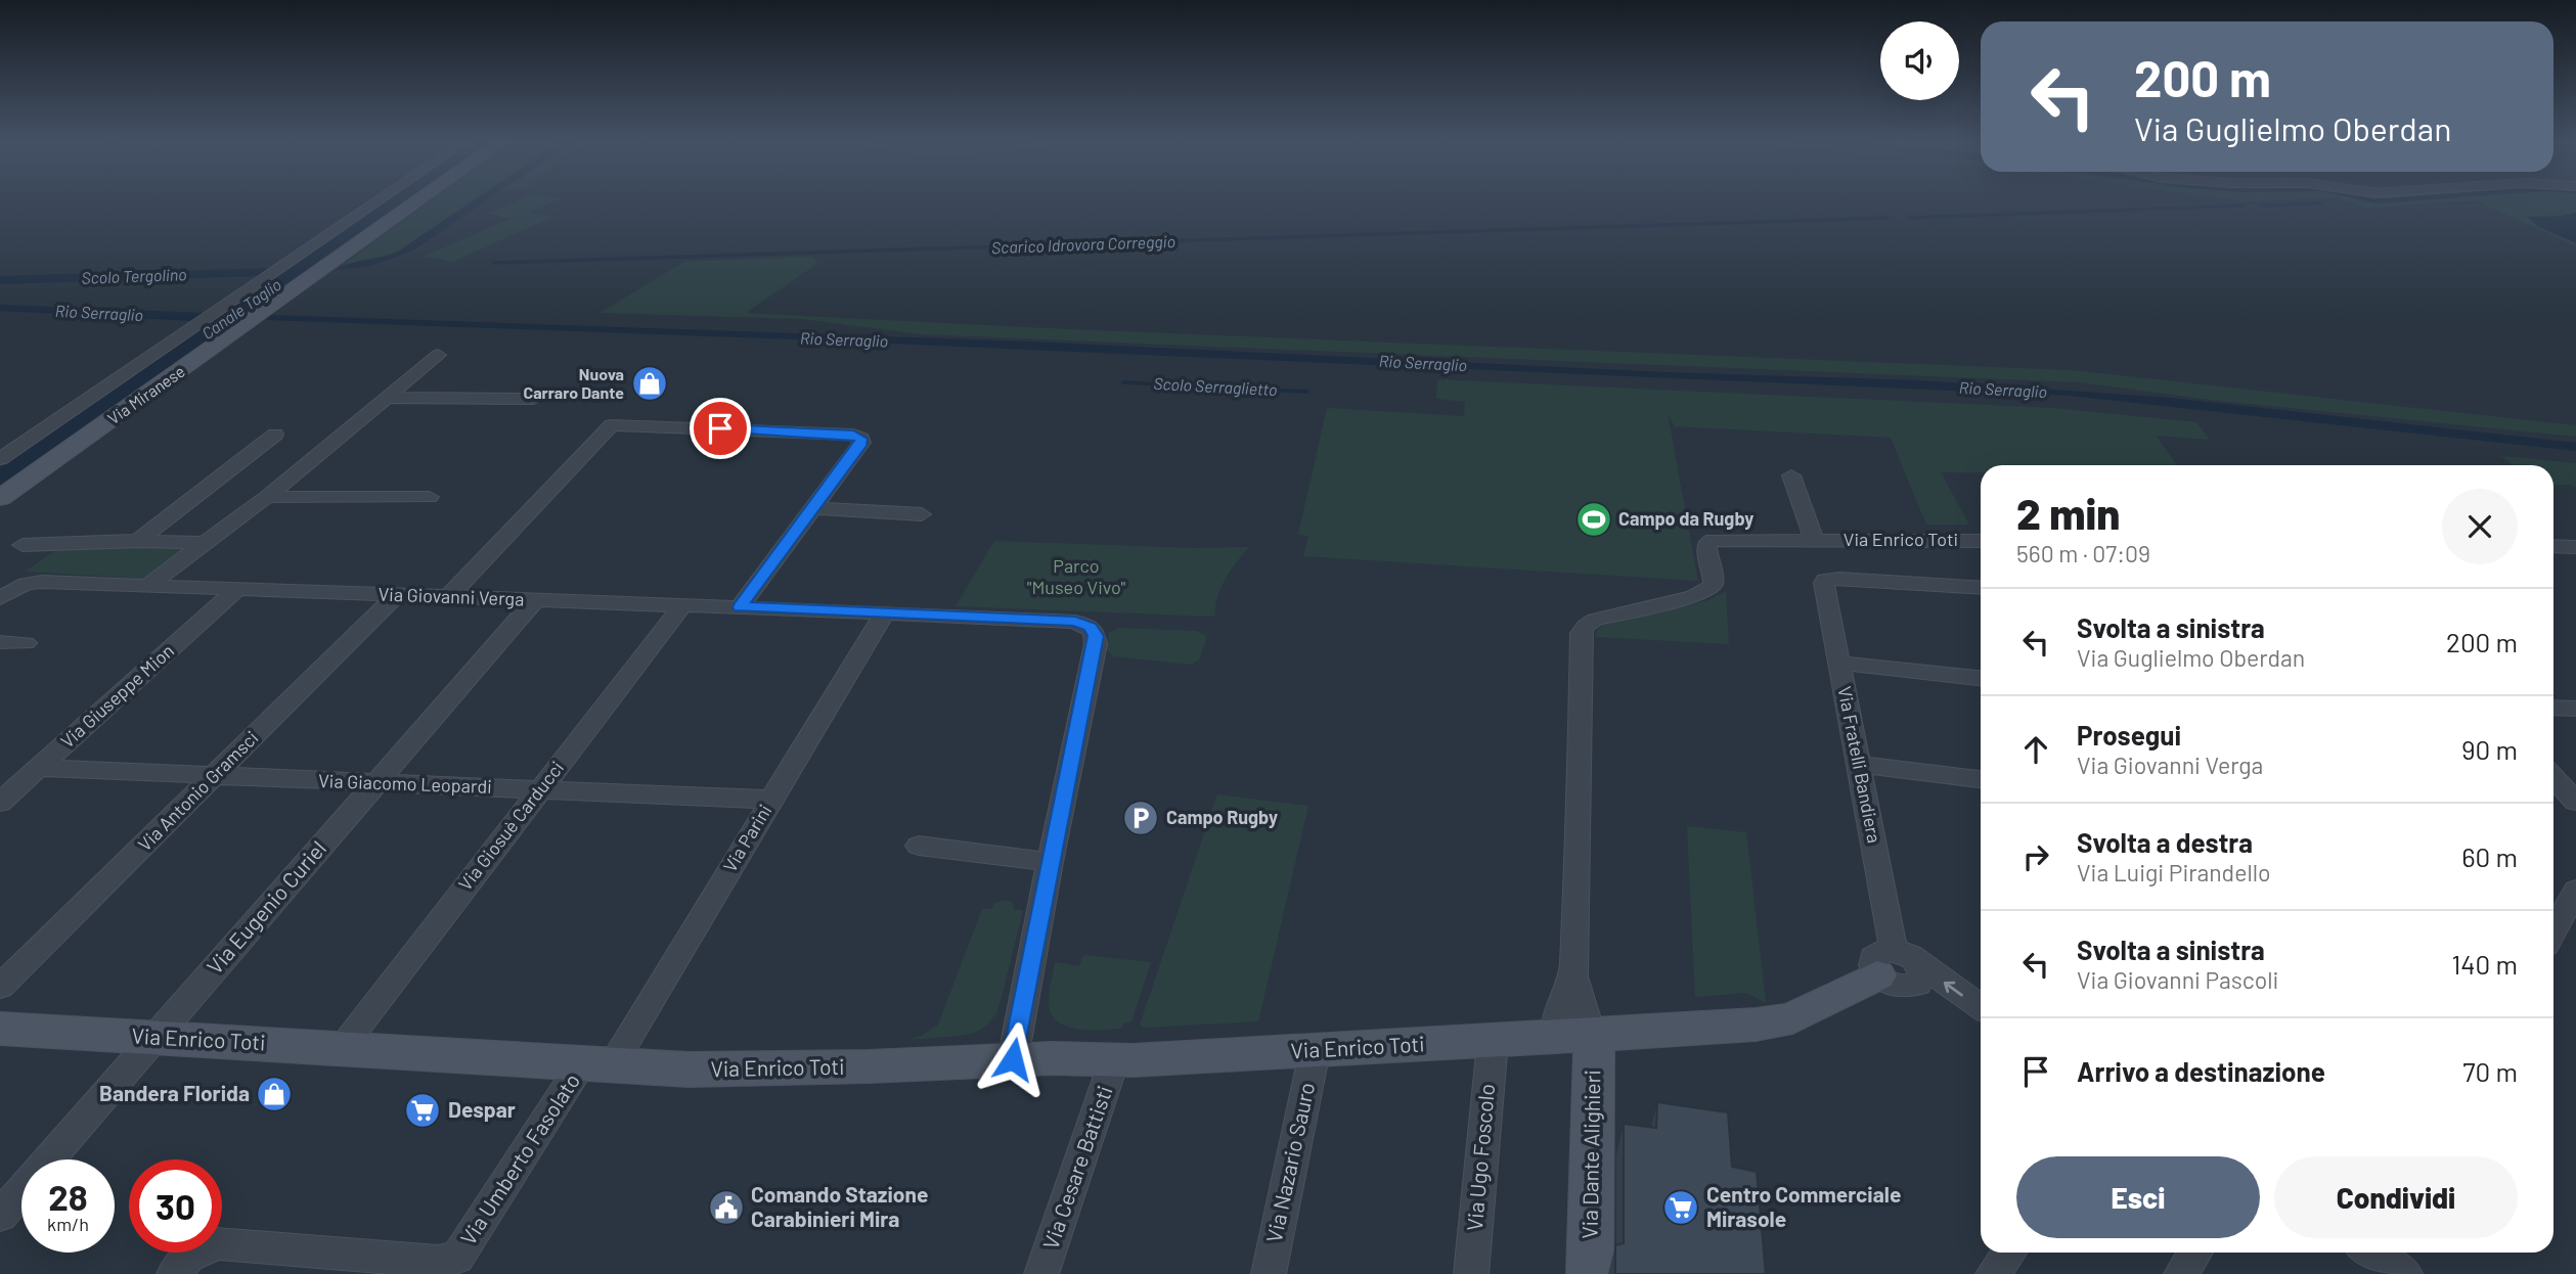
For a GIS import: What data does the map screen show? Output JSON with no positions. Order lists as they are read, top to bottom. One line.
{"streets":{"street":["Via Miranese","Via Enrico Toti","Via Giovanni Verga","Via Giuseppe Mion","Via Fratelli Bandiera","Via Giacomo Leopardi","Via Antonio Gramsci","Via Giosuè Carducci","Via Parini","Via Eugenio Curiel","Via Dante Alighieri","Via Ugo Foscolo","Via Umberto Fasolato","Via Nazario Sauro","Via Cesare Battisti"]},"crossings":[["Via Enrico Toti","Via Fratelli Bandiera"],["Via Enrico Toti","Via Giosuè Carducci"],["Via Enrico Toti","Via Parini"],["Via Enrico Toti","Via Eugenio Curiel"],["Via Enrico Toti","Via Dante Alighieri"],["Via Enrico Toti","Via Ugo Foscolo"],["Via Enrico Toti","Via Umberto Fasolato"],["Via Enrico Toti","Via Nazario Sauro"],["Via Enrico Toti","Via Cesare Battisti"],["Via Giovanni Verga","Via Giuseppe Mion"],["Via Giovanni Verga","Via Antonio Gramsci"],["Via Giovanni Verga","Via Giosuè Carducci"],["Via Giovanni Verga","Via Parini"],["Via Giovanni Verga","Via Eugenio Curiel"],["Via Giuseppe Mion","Via Giacomo Leopardi"],["Via Giacomo Leopardi","Via Antonio Gramsci"],["Via Giacomo Leopardi","Via Giosuè Carducci"],["Via Giacomo Leopardi","Via Parini"],["Via Giacomo Leopardi","Via Eugenio Curiel"],["Via Parini","Via Umberto Fasolato"]],"water":["Scarico Idrovora Correggio","Scolo Tergolino","Canale Taglio","Rio Serraglio","Scolo Serraglietto"],"parks":["Parco \"Museo Vivo\""],"places":{"shop":["Nuova Carraro Dante","Bandera Florida"],"sports":["Campo da Rugby"],"parking":["Campo Rugby"],"supermarket":["Despar","Centro Commerciale Mirasole"],"public building":["Comando Stazione Carabinieri Mira"]},"page":{"turn":["200 m","Via Guglielmo Oberdan"],"heading":["2 min","560 m · 07:09"],"list":[{"name":"Svolta a sinistra","note":"Via Guglielmo Oberdan","value":"200 m"},{"name":"Prosegui","note":"Via Giovanni Verga","value":"90 m"},{"name":"Svolta a destra","note":"Via Luigi Pirandello","value":"60 m"},{"name":"Svolta a sinistra","note":"Via Giovanni Pascoli","value":"140 m"},{"name":"Arrivo a destinazione","value":"70 m"}],"buttons":["Esci","Condividi"],"speed":"28 km/h","limit":"30"}}
